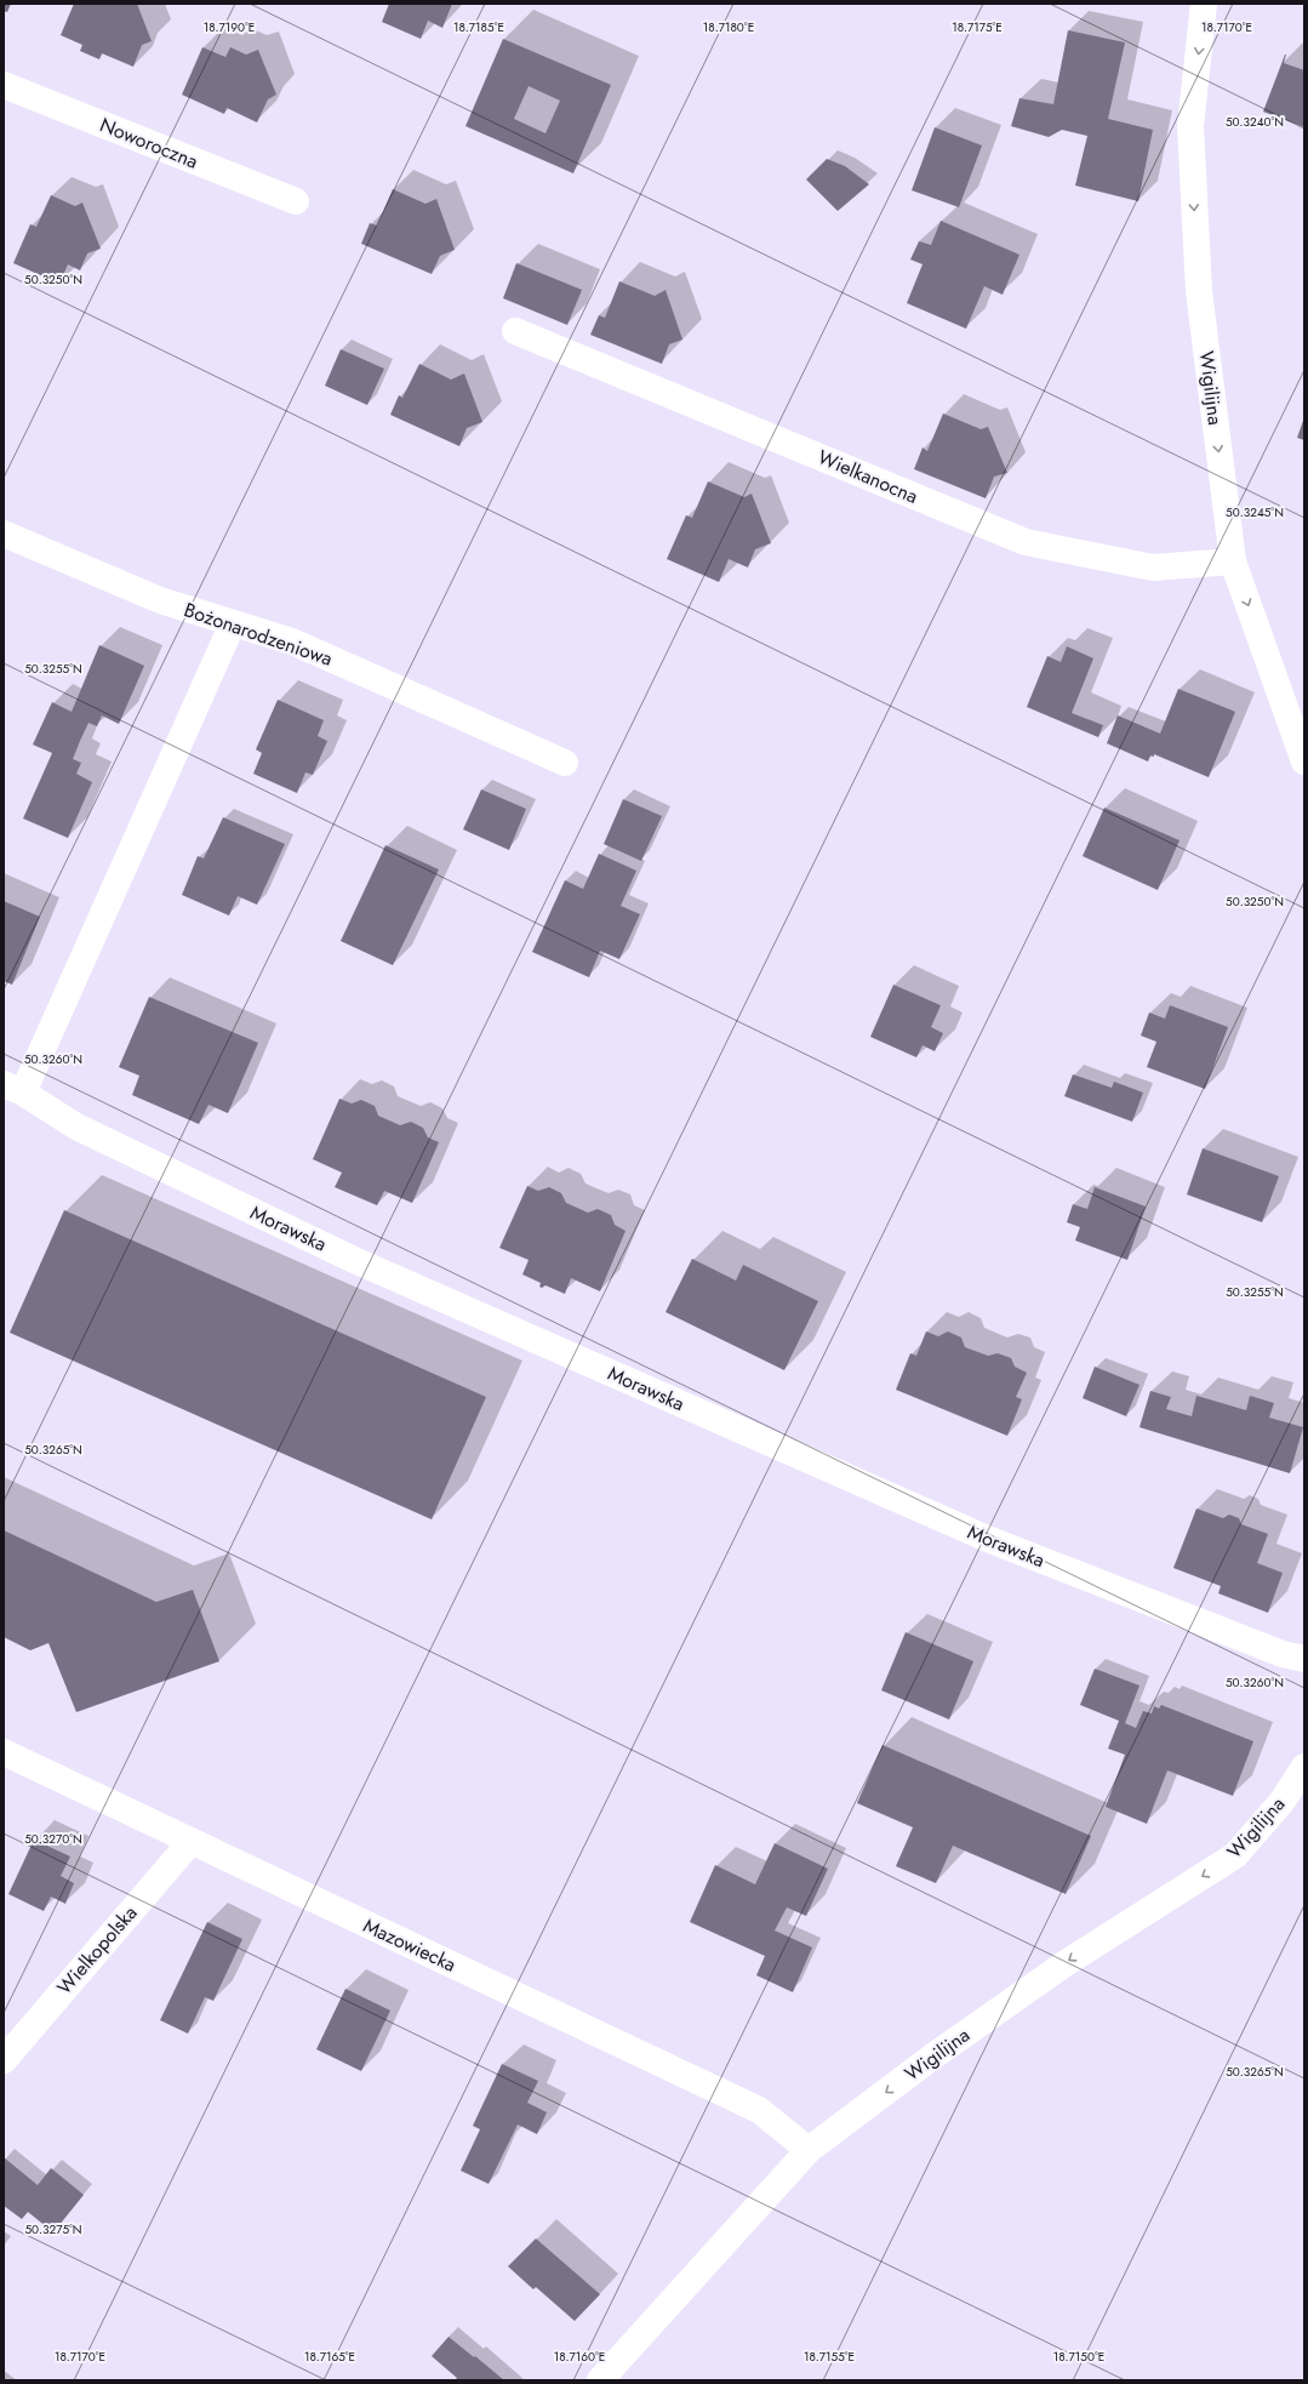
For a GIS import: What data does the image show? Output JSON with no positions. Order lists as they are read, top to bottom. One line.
{"streets":{"street":["Noworoczna","Wigilijna","Wielkanocna","Bożonarodzeniowa","Morawska","Mazowiecka","Wielkopolska"]},"crossings":[["Wigilijna","Wielkanocna"],["Wigilijna","Mazowiecka"],["Mazowiecka","Wielkopolska"]],"one_way":["Wigilijna"],"coordinates":["18.7190°E","18.7185°E","18.7180°E","18.7175°E","18.7170°E","50.3240°N","50.3250°N","50.3245°N","50.3255°N","50.3260°N","50.3265°N","50.3270°N","50.3275°N","18.7165°E","18.7160°E","18.7155°E","18.7150°E"]}
